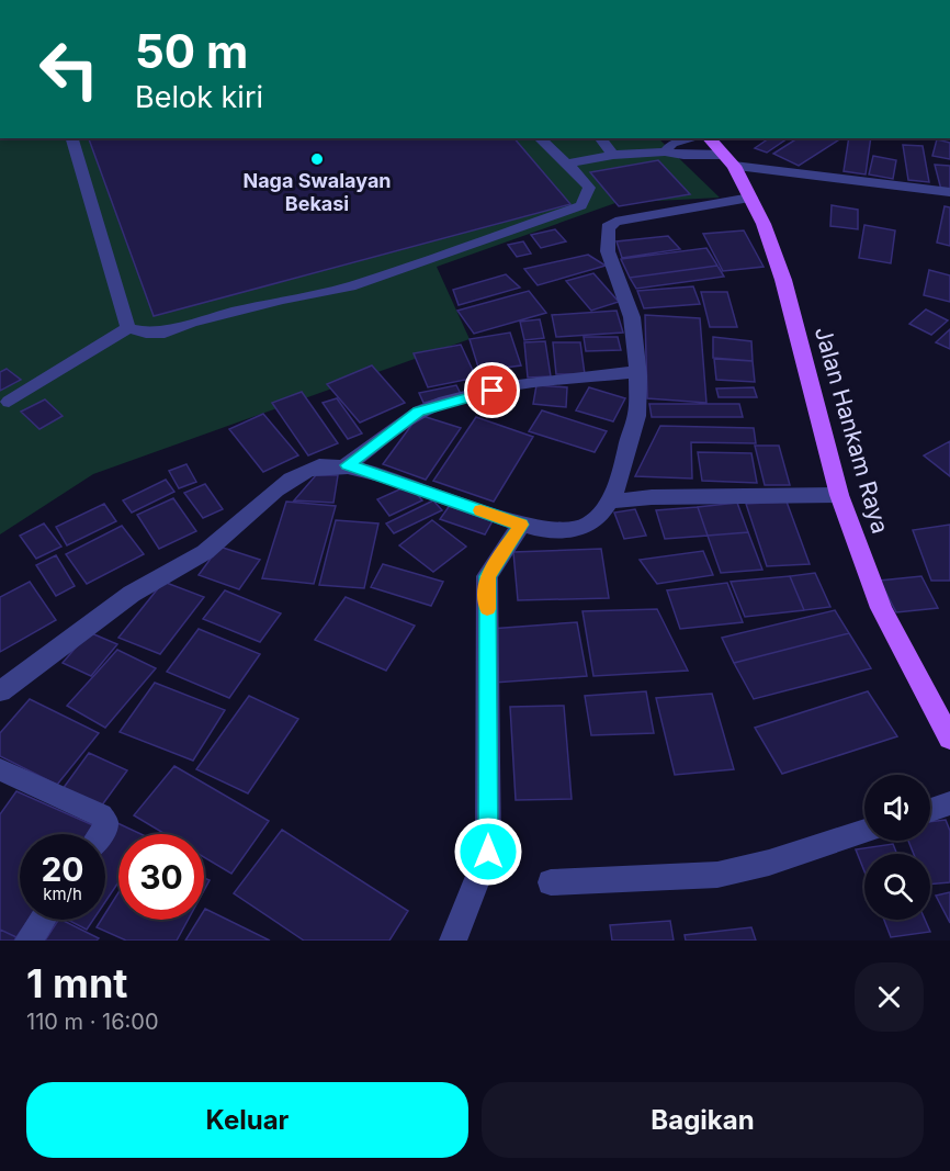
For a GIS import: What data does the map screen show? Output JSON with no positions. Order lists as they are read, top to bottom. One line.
{"streets":{"main road":["Jalan Hankam Raya"]},"places":["Naga Swalayan Bekasi"],"page":{"turn":["50 m","Belok kiri"],"speed":"20 km/h","limit":"30","heading":["1 mnt","110 m · 16:00"],"buttons":["Keluar","Bagikan"]}}
